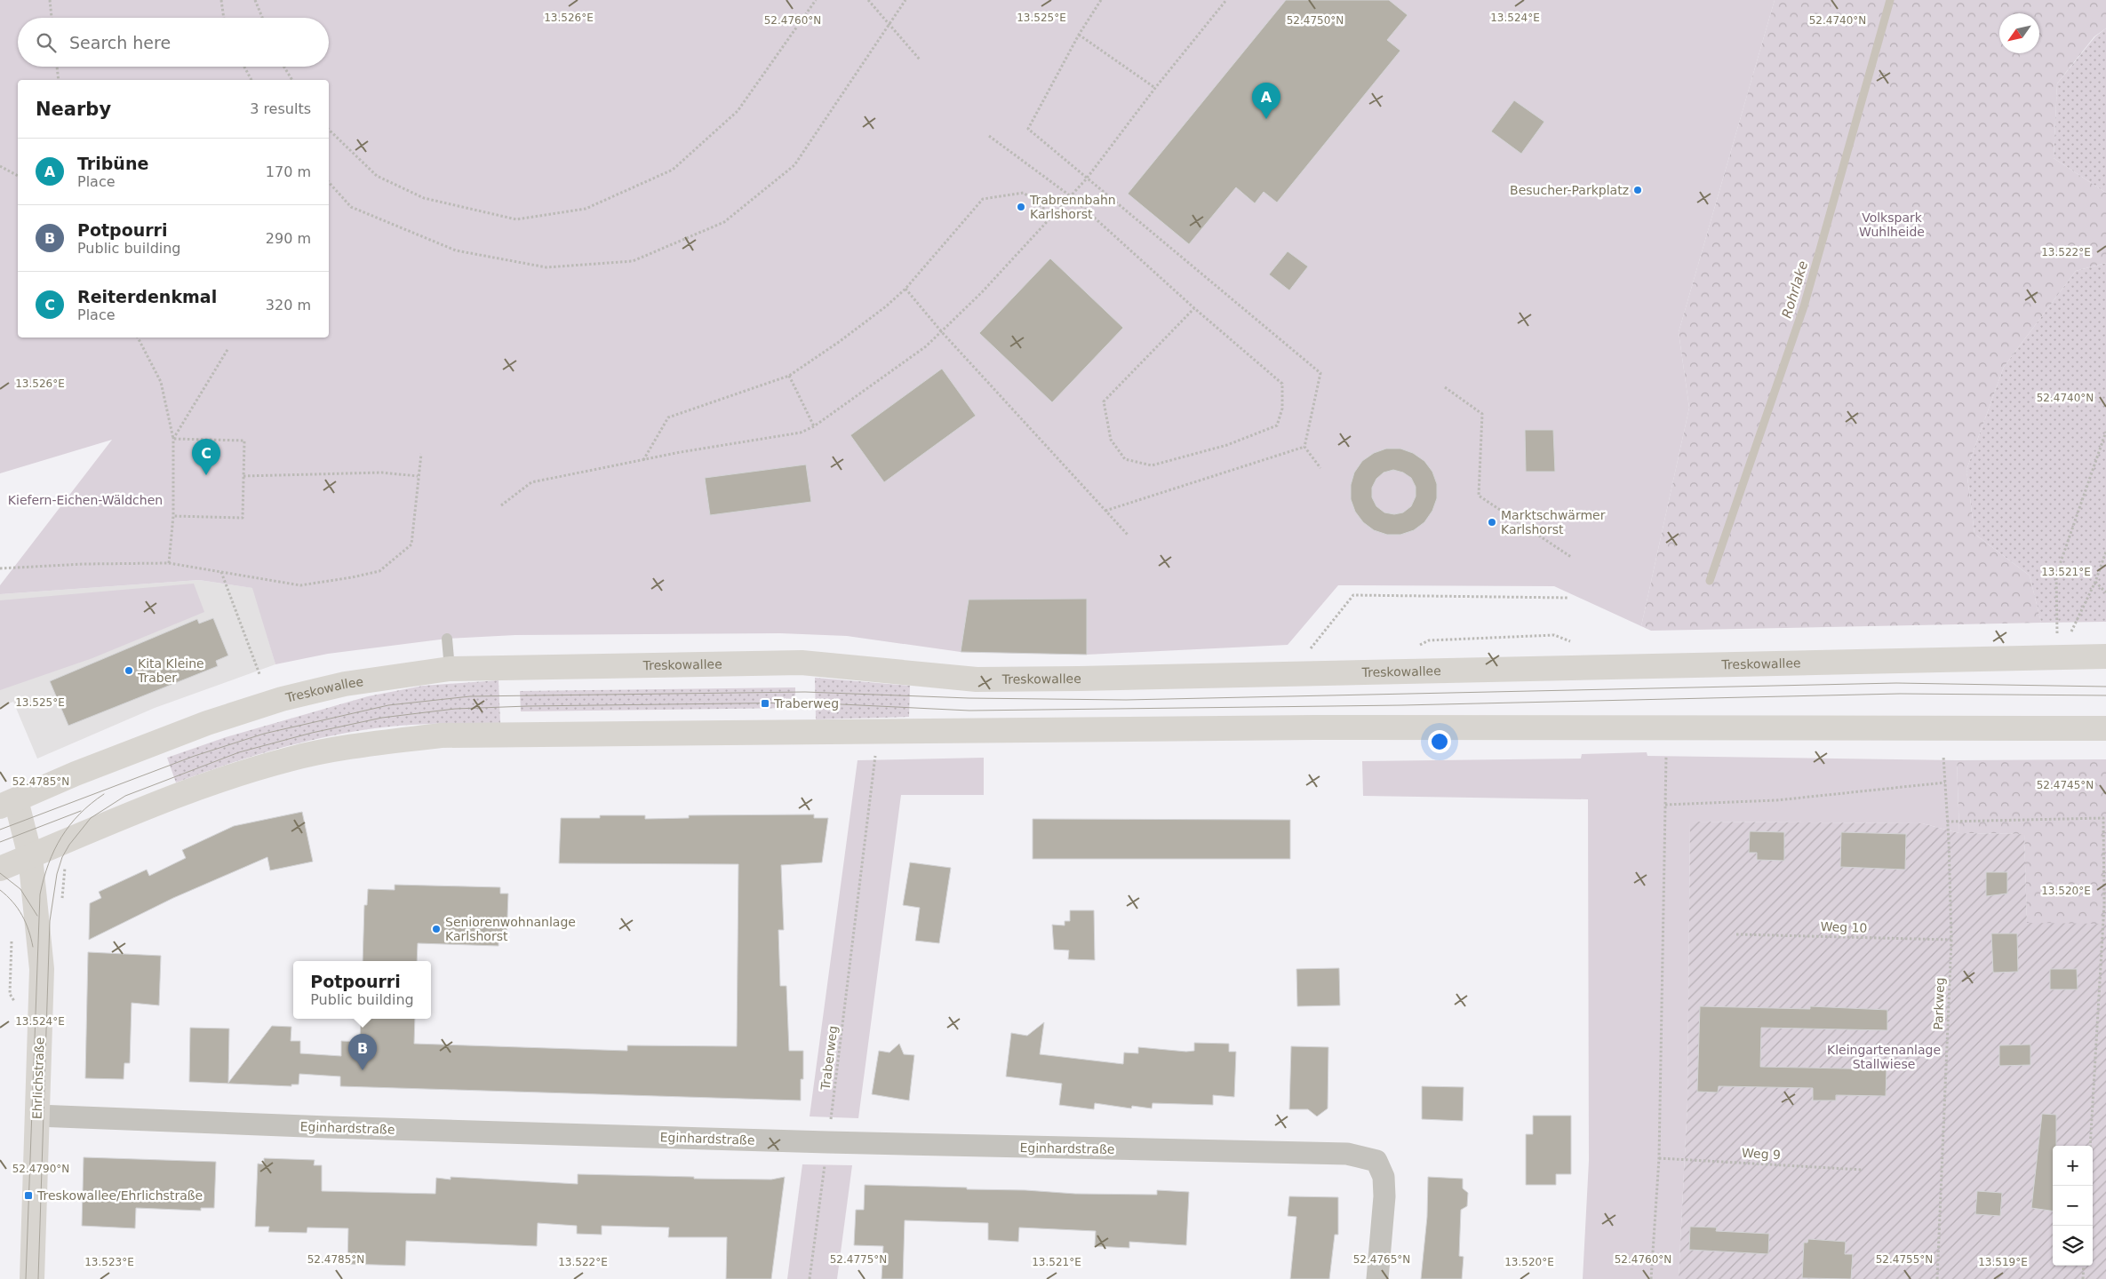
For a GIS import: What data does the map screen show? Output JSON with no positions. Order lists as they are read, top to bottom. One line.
{"streets":{"main road":["Treskowallee","Ehrlichstraße"],"street":["Eginhardstraße"],"path":["Weg 10","Parkweg","Traberweg","Weg 9"]},"crossings":[["Treskowallee","Ehrlichstraße"],["Weg 10","Parkweg"],["Ehrlichstraße","Eginhardstraße"]],"water":["Rohrlake"],"parks":["Volkspark Wuhlheide","Kiefern-Eichen-Wäldchen","Kleingartenanlage Stallwiese"],"places":{"other":["Besucher-Parkplatz","Trabrennbahn Karlshorst","Marktschwärmer Karlshorst","Kita Kleine Traber","Seniorenwohnanlage Karlshorst"],"transit":["Traberweg","Treskowallee/Ehrlichstraße"]},"north":"bottom left","page":{"search":"Search here","heading":["Nearby","3 results"],"pins":["A","C","B"],"list":[{"mark":"A","name":"Tribüne","note":"Place","value":"170 m"},{"mark":"B","name":"Potpourri","note":"Public building","value":"290 m"},{"mark":"C","name":"Reiterdenkmal","note":"Place","value":"320 m"}],"popup":["Potpourri","Public building"],"map_buttons":["+","−"]},"coordinates":["13.526°E","13.525°E","13.524°E","52.4760°N","52.4750°N","52.4740°N","13.522°E","13.521°E","52.4785°N","52.4745°N","13.520°E","52.4790°N","52.4775°N","52.4765°N","52.4755°N","13.523°E","13.519°E"]}
